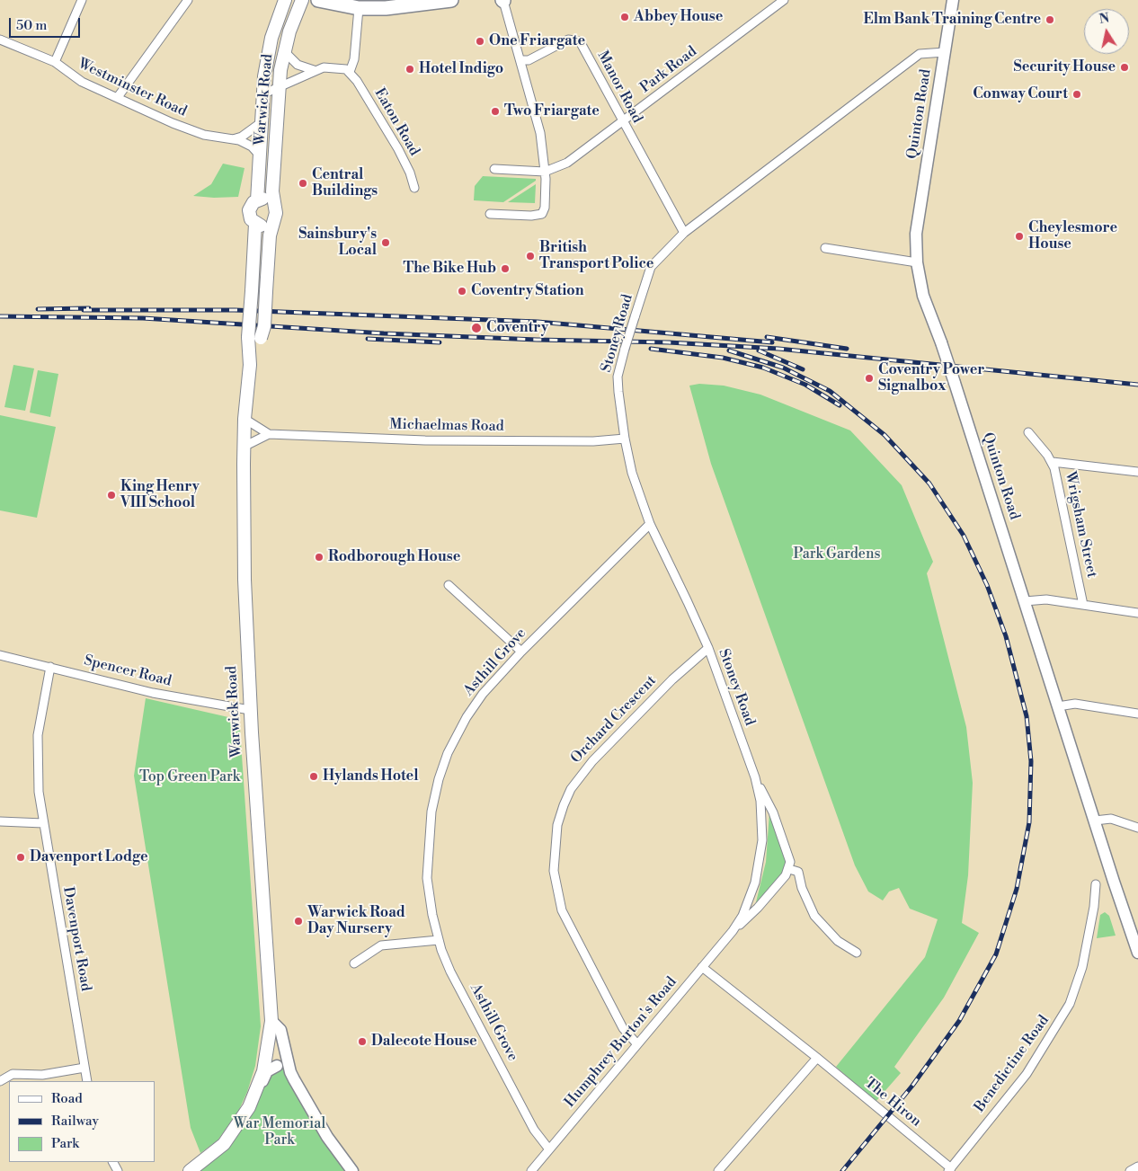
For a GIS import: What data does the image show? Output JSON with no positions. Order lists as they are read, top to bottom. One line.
{"streets":{"main road":["Warwick Road"],"street":["Park Road","Manor Road","Westminster Road","Quinton Road","Eaton Road","Stoney Road","Michaelmas Road","Wrigsham Street","Asthill Grove","Spencer Road","Orchard Crescent","Davenport Road","Humphrey Burton's Road","Benedictine Road","The Hiron"]},"crossings":[["Park Road","Manor Road"],["Manor Road","Stoney Road"],["Westminster Road","Warwick Road"],["Warwick Road","Michaelmas Road"],["Warwick Road","Spencer Road"],["Quinton Road","Stoney Road"],["Stoney Road","Michaelmas Road"],["Stoney Road","Asthill Grove"],["Stoney Road","Orchard Crescent"],["Stoney Road","Humphrey Burton's Road"],["Asthill Grove","Humphrey Burton's Road"],["Spencer Road","Davenport Road"],["Orchard Crescent","Humphrey Burton's Road"],["Humphrey Burton's Road","The Hiron"],["Benedictine Road","The Hiron"]],"parks":["Park Gardens","Top Green Park","War Memorial Park"],"places":["Abbey House","Elm Bank Training Centre","One Friargate","Security House","Hotel Indigo","Conway Court","Two Friargate","Central Buildings","Cheylesmore House","Sainsbury's Local","British Transport Police","The Bike Hub","Coventry Station","Coventry","Coventry Power Signalbox","King Henry VIII School","Rodborough House","Hylands Hotel","Davenport Lodge","Warwick Road Day Nursery","Dalecote House"],"legend":["Road","Railway","Park"],"scale_bar":"50 m","north":"top"}
